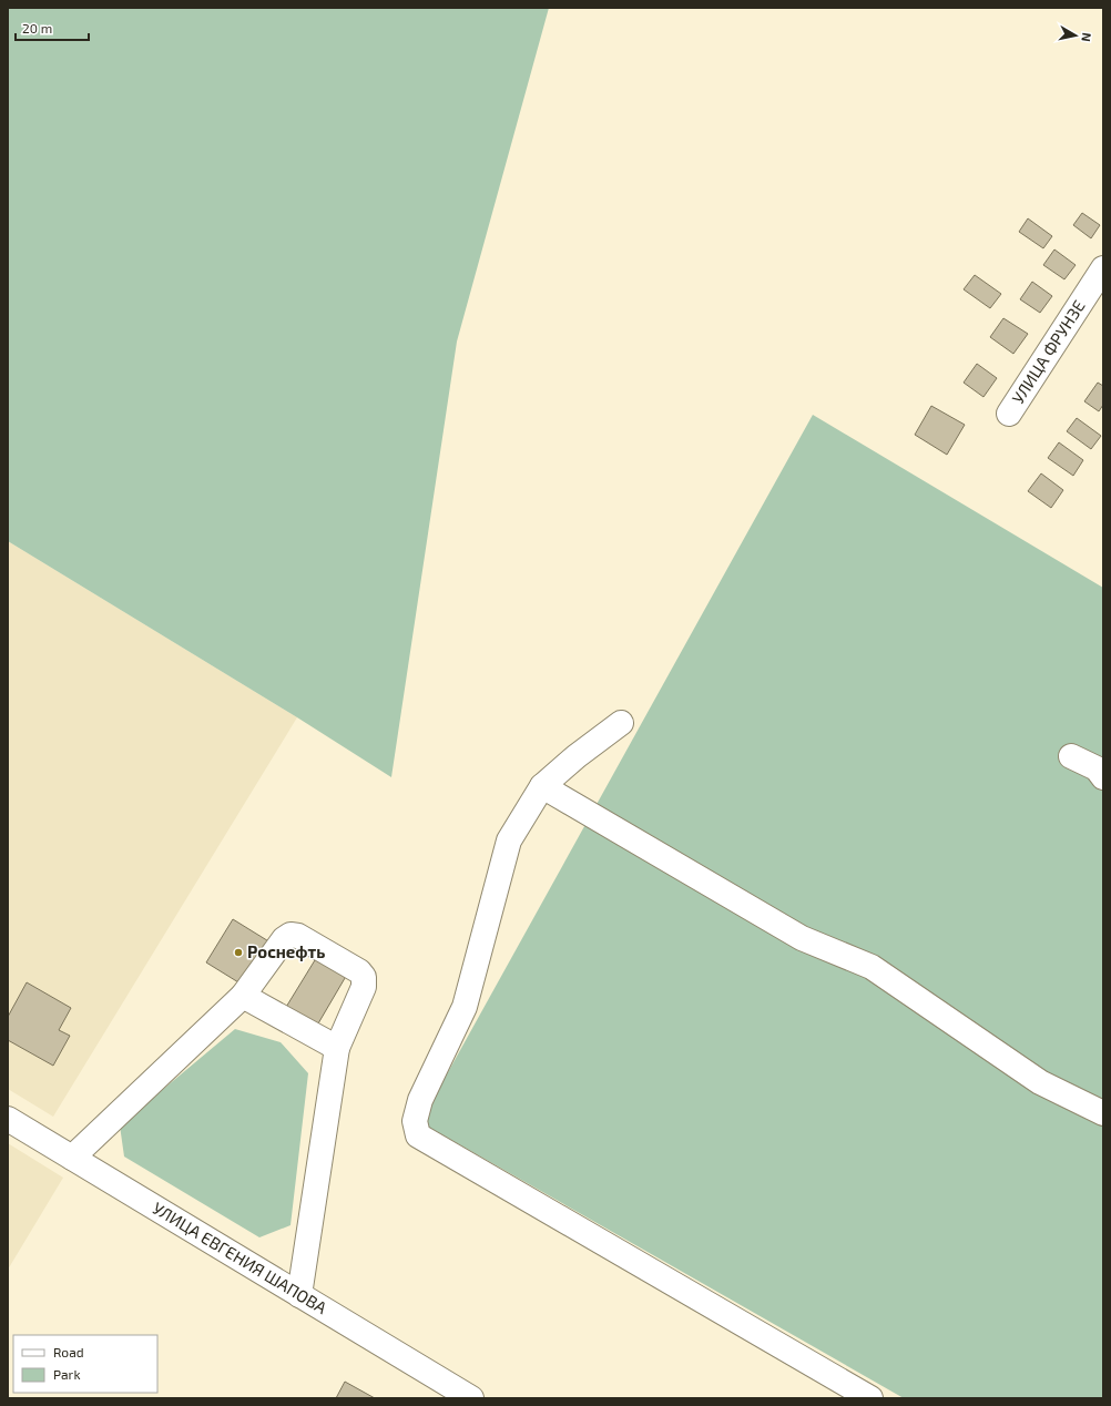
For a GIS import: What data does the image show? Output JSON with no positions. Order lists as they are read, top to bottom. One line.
{"streets":{"street":["УЛИЦА ФРУНЗЕ","УЛИЦА ЕВГЕНИЯ ШАПОВА"]},"places":["Роснефть"],"legend":["Road","Park"],"scale_bar":"20 m","north":"right"}
